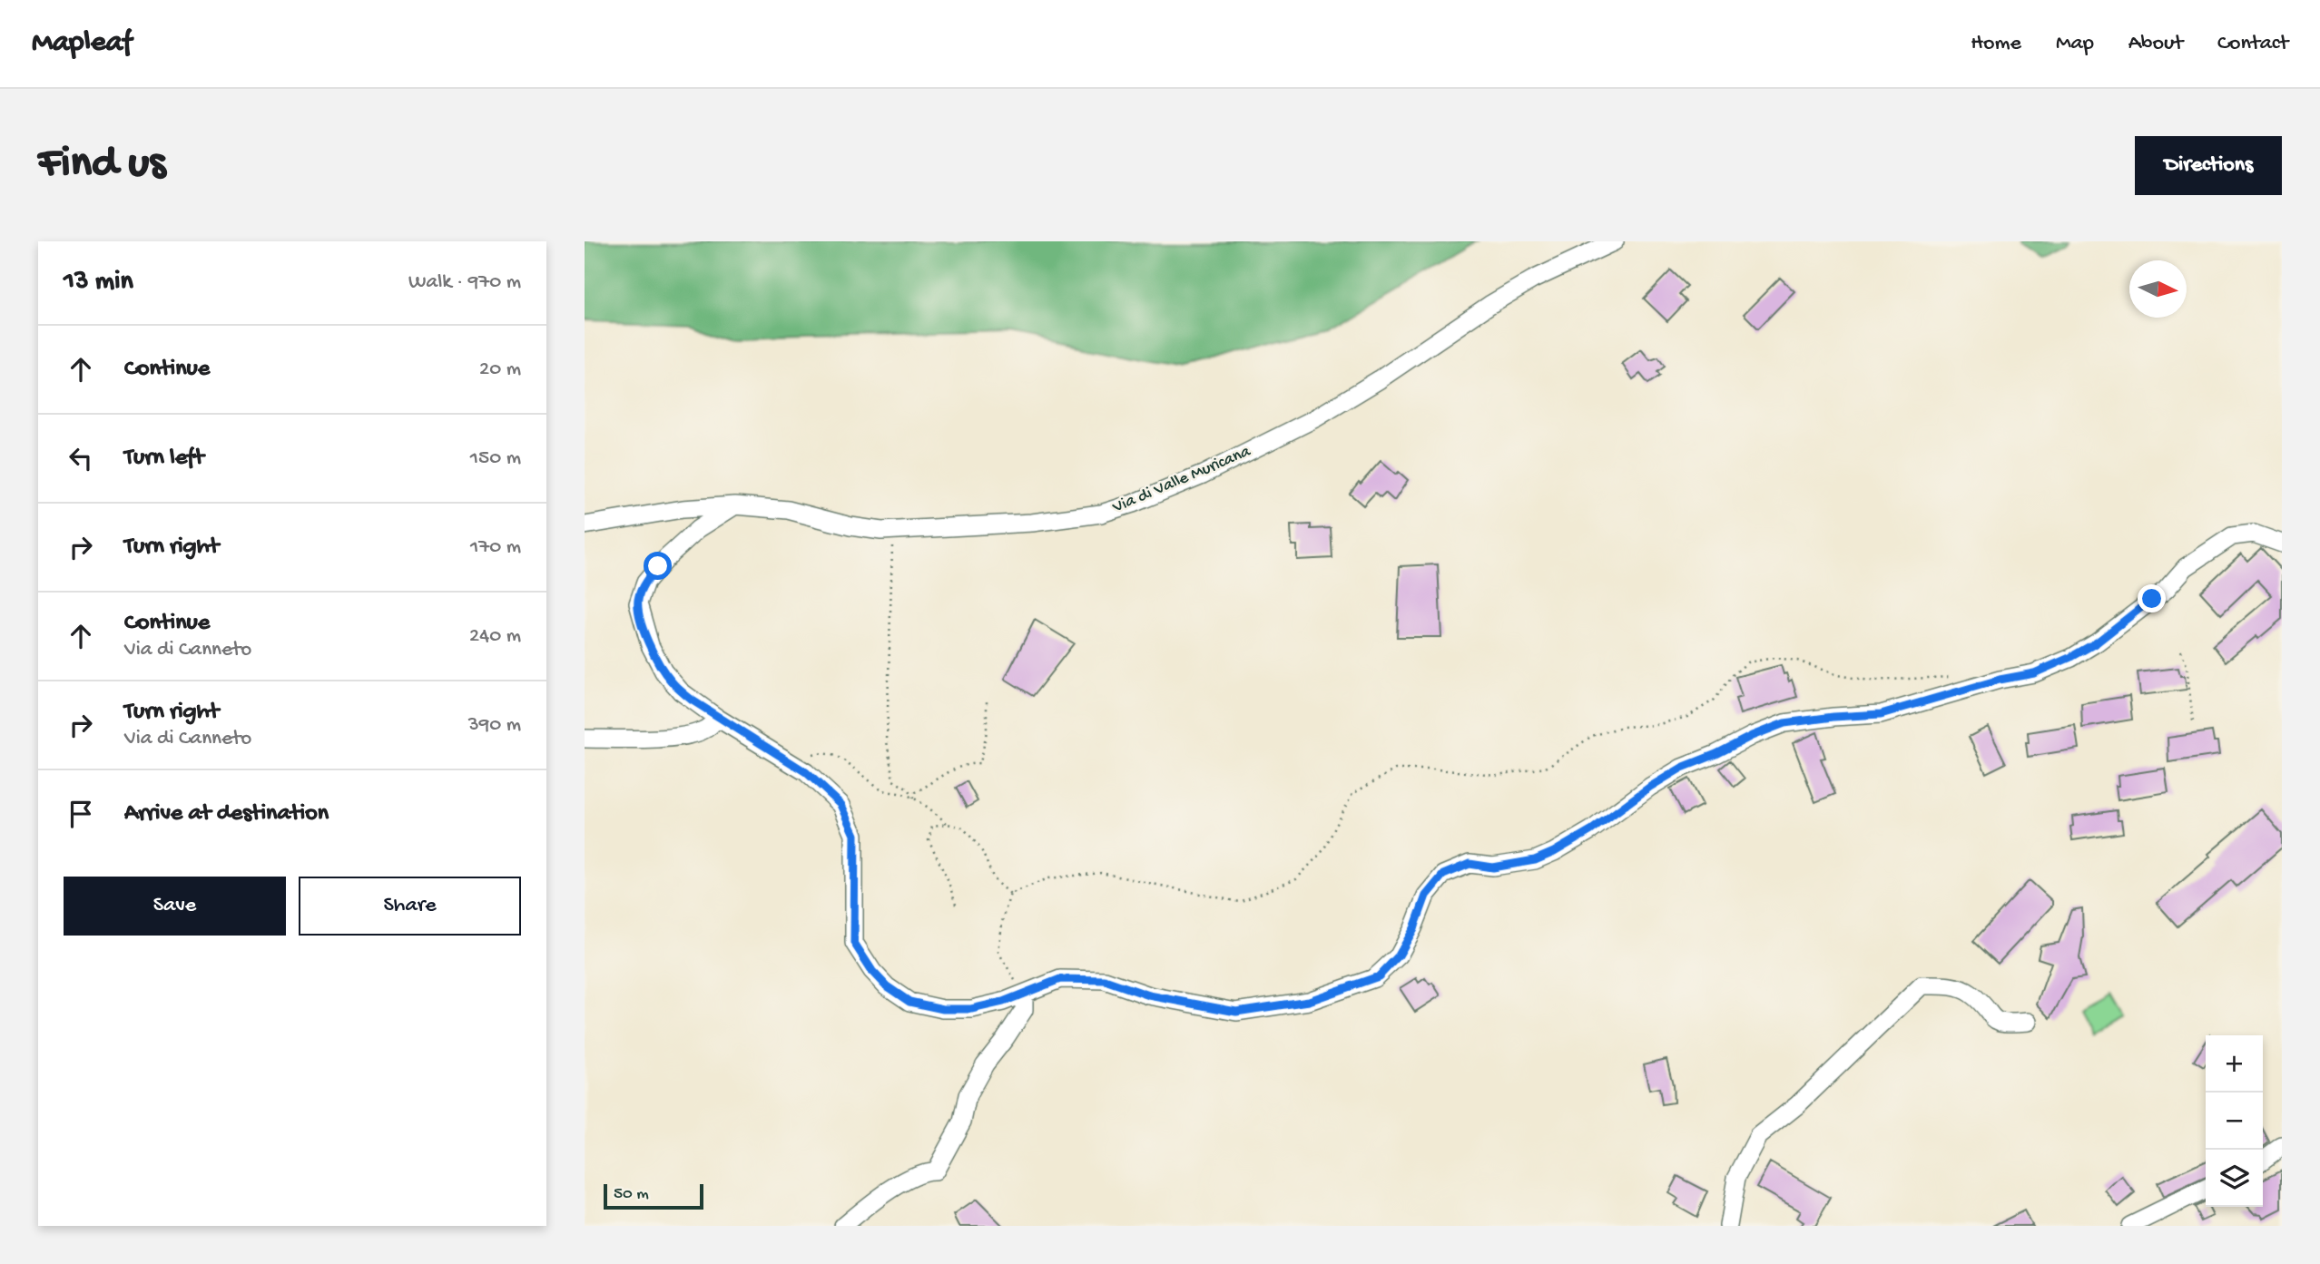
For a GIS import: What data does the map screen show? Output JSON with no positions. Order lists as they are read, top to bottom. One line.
{"streets":{"street":["Via di Valle Muricana"]},"scale_bar":"50 m","north":"right","page":{"header":"Mapleaf","nav":["Home","Map","About","Contact"],"buttons":["Directions",["Save","Share"]],"title":"Find us","heading":["13 min","Walk · 970 m"],"list":[["Continue","20 m"],["Turn left","150 m"],["Turn right","170 m"],["Continue","Via di Canneto","240 m"],["Turn right","Via di Canneto","390 m"],"Arrive at destination"],"map_buttons":["+","−"],"scale":"50 m"}}
